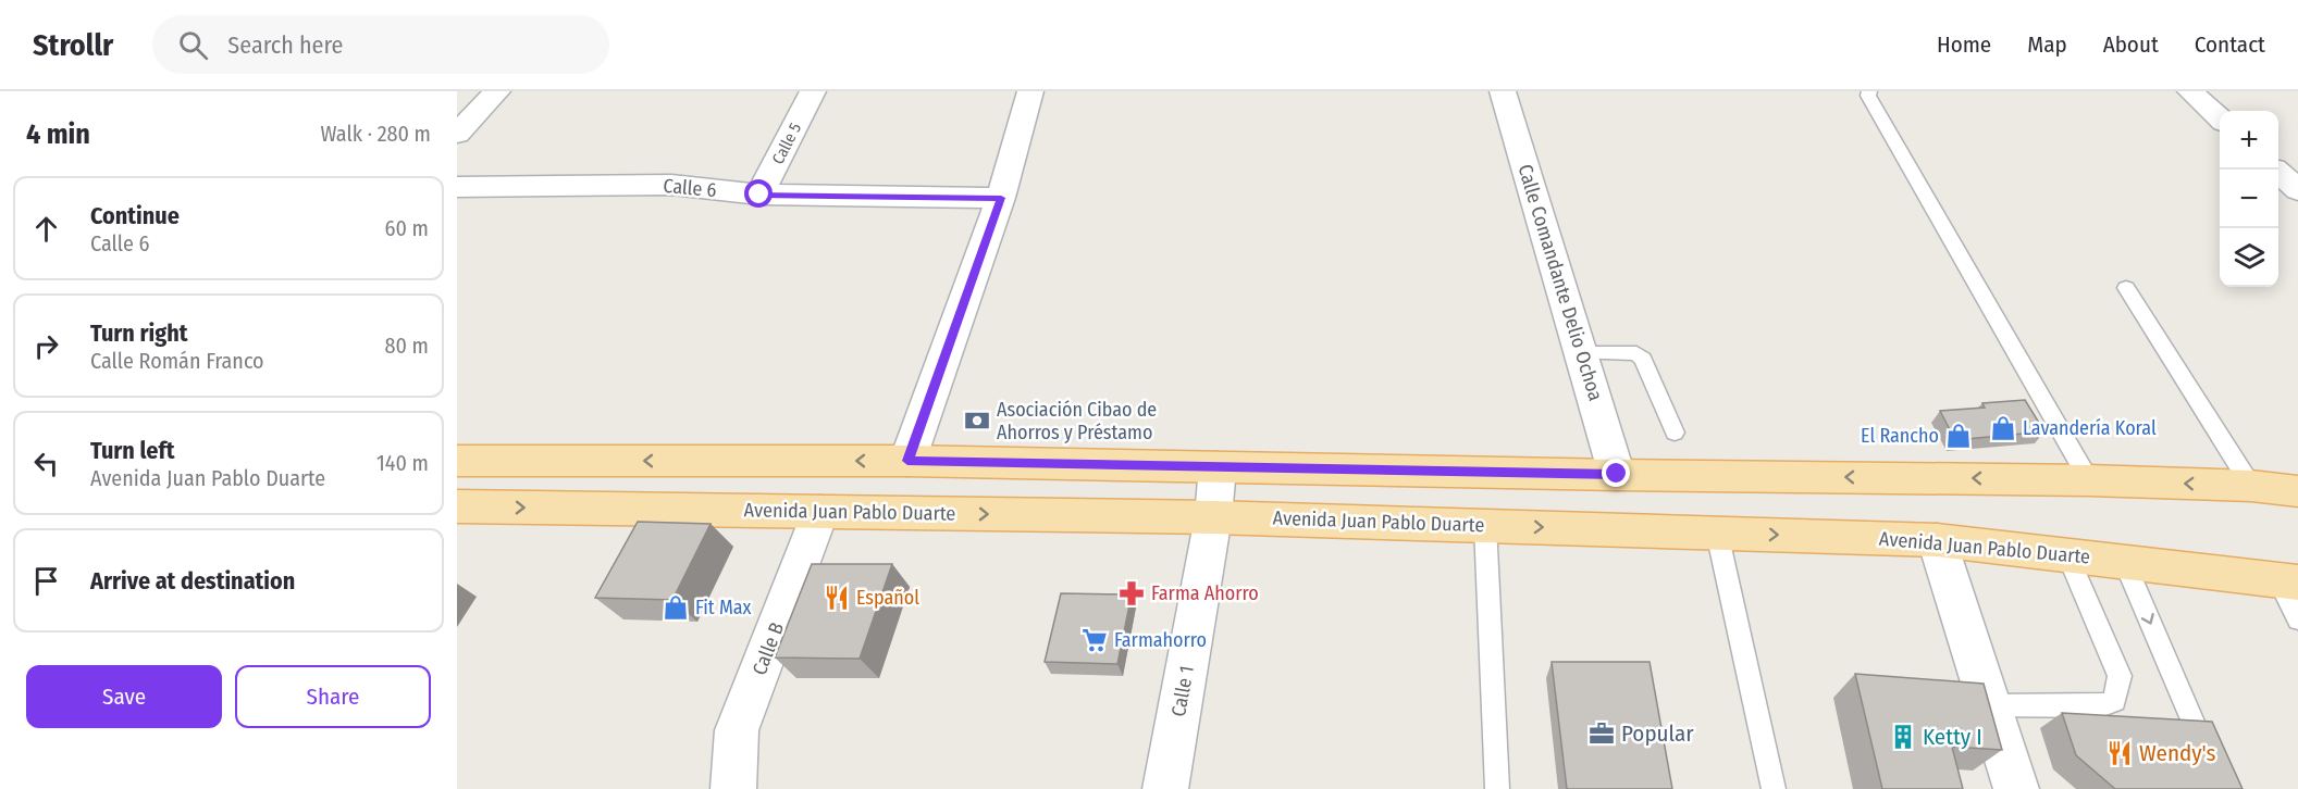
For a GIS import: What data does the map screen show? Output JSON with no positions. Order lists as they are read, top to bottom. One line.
{"streets":{"main road":["Avenida Juan Pablo Duarte"],"street":["Calle 5","Calle 6","Calle Comandante Delio Ochoa","Calle B","Calle 1"]},"crossings":[["Calle 5","Calle 6"],["Avenida Juan Pablo Duarte","Calle B"],["Avenida Juan Pablo Duarte","Calle 1"]],"places":{"bank":["Asociación Cibao de Ahorros y Préstamo"],"shop":["Lavandería Koral","El Rancho","Fit Max"],"pharmacy":["Farma Ahorro"],"restaurant":["Español","Wendy's"],"supermarket":["Farmahorro"],"office":["Popular"],"building":["Ketty I"]},"page":{"header":"Strollr","search":"Search here","nav":["Home","Map","About","Contact"],"heading":["4 min","Walk · 280 m"],"map_buttons":["+","−"],"list":[["Continue","Calle 6","60 m"],["Turn right","Calle Román Franco","80 m"],["Turn left","Avenida Juan Pablo Duarte","140 m"],"Arrive at destination"],"buttons":["Save","Share"]}}
